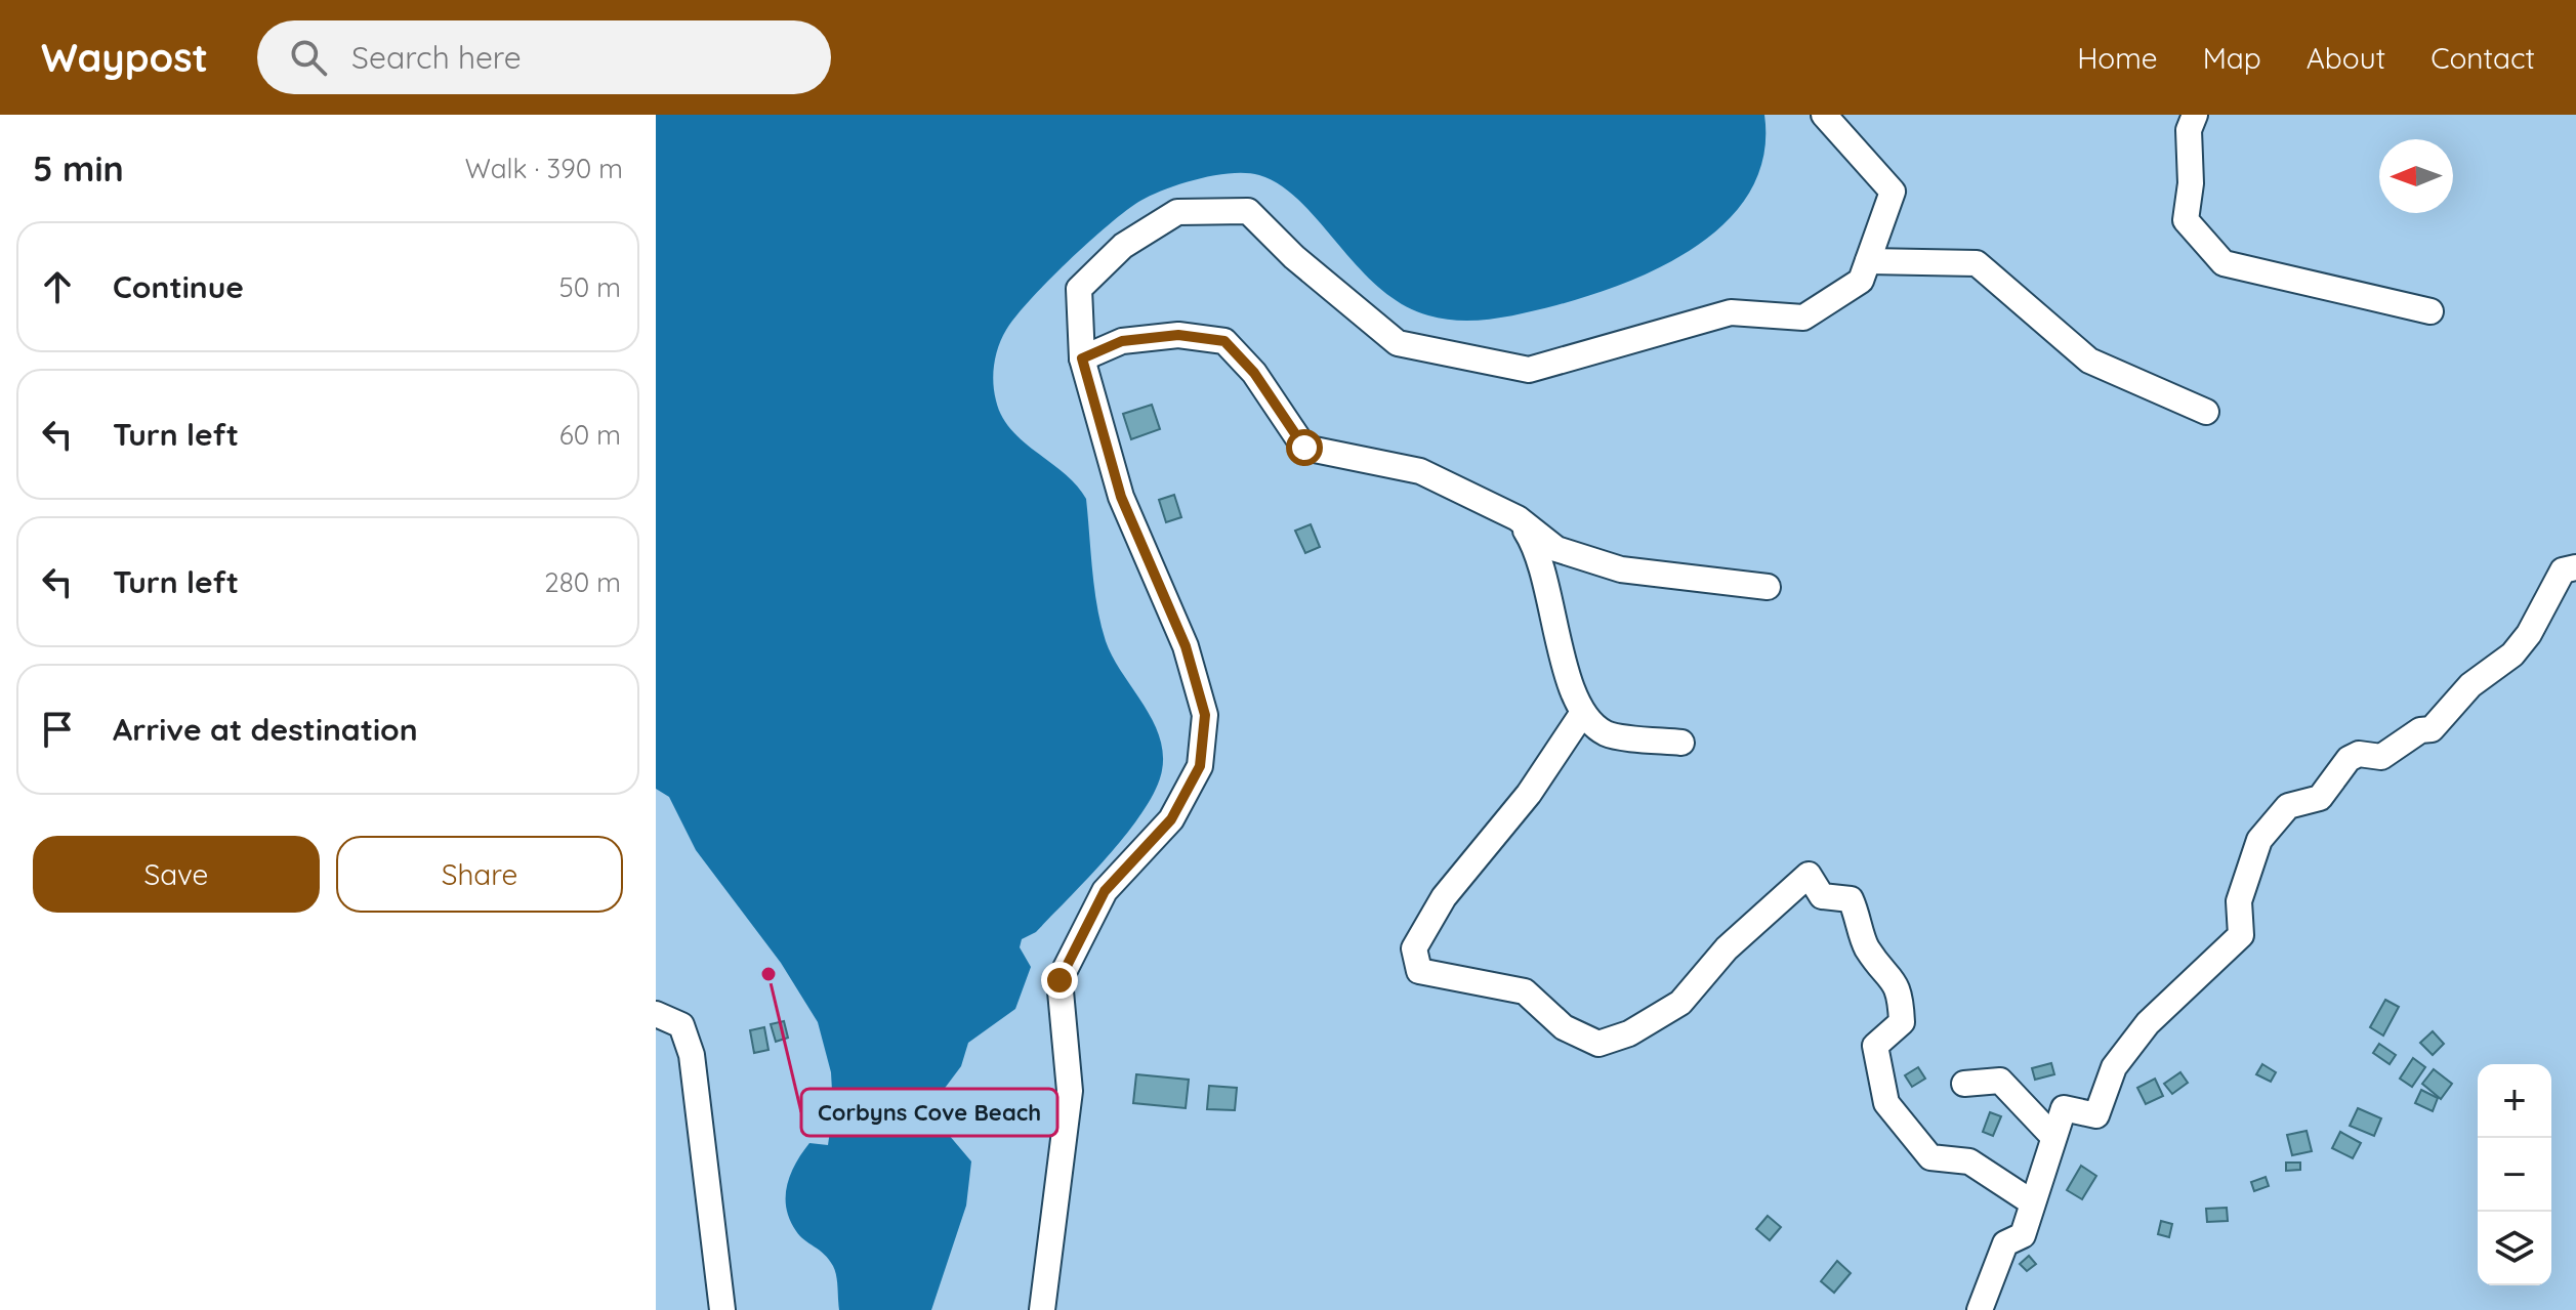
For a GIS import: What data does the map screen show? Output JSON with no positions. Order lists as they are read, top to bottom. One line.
{"places":["Corbyns Cove Beach"],"north":"left","page":{"header":"Waypost","search":"Search here","nav":["Home","Map","About","Contact"],"heading":["5 min","Walk · 390 m"],"list":[["Continue","50 m"],["Turn left","60 m"],["Turn left","280 m"],"Arrive at destination"],"buttons":["Save","Share"],"map_buttons":["+","−"]}}
